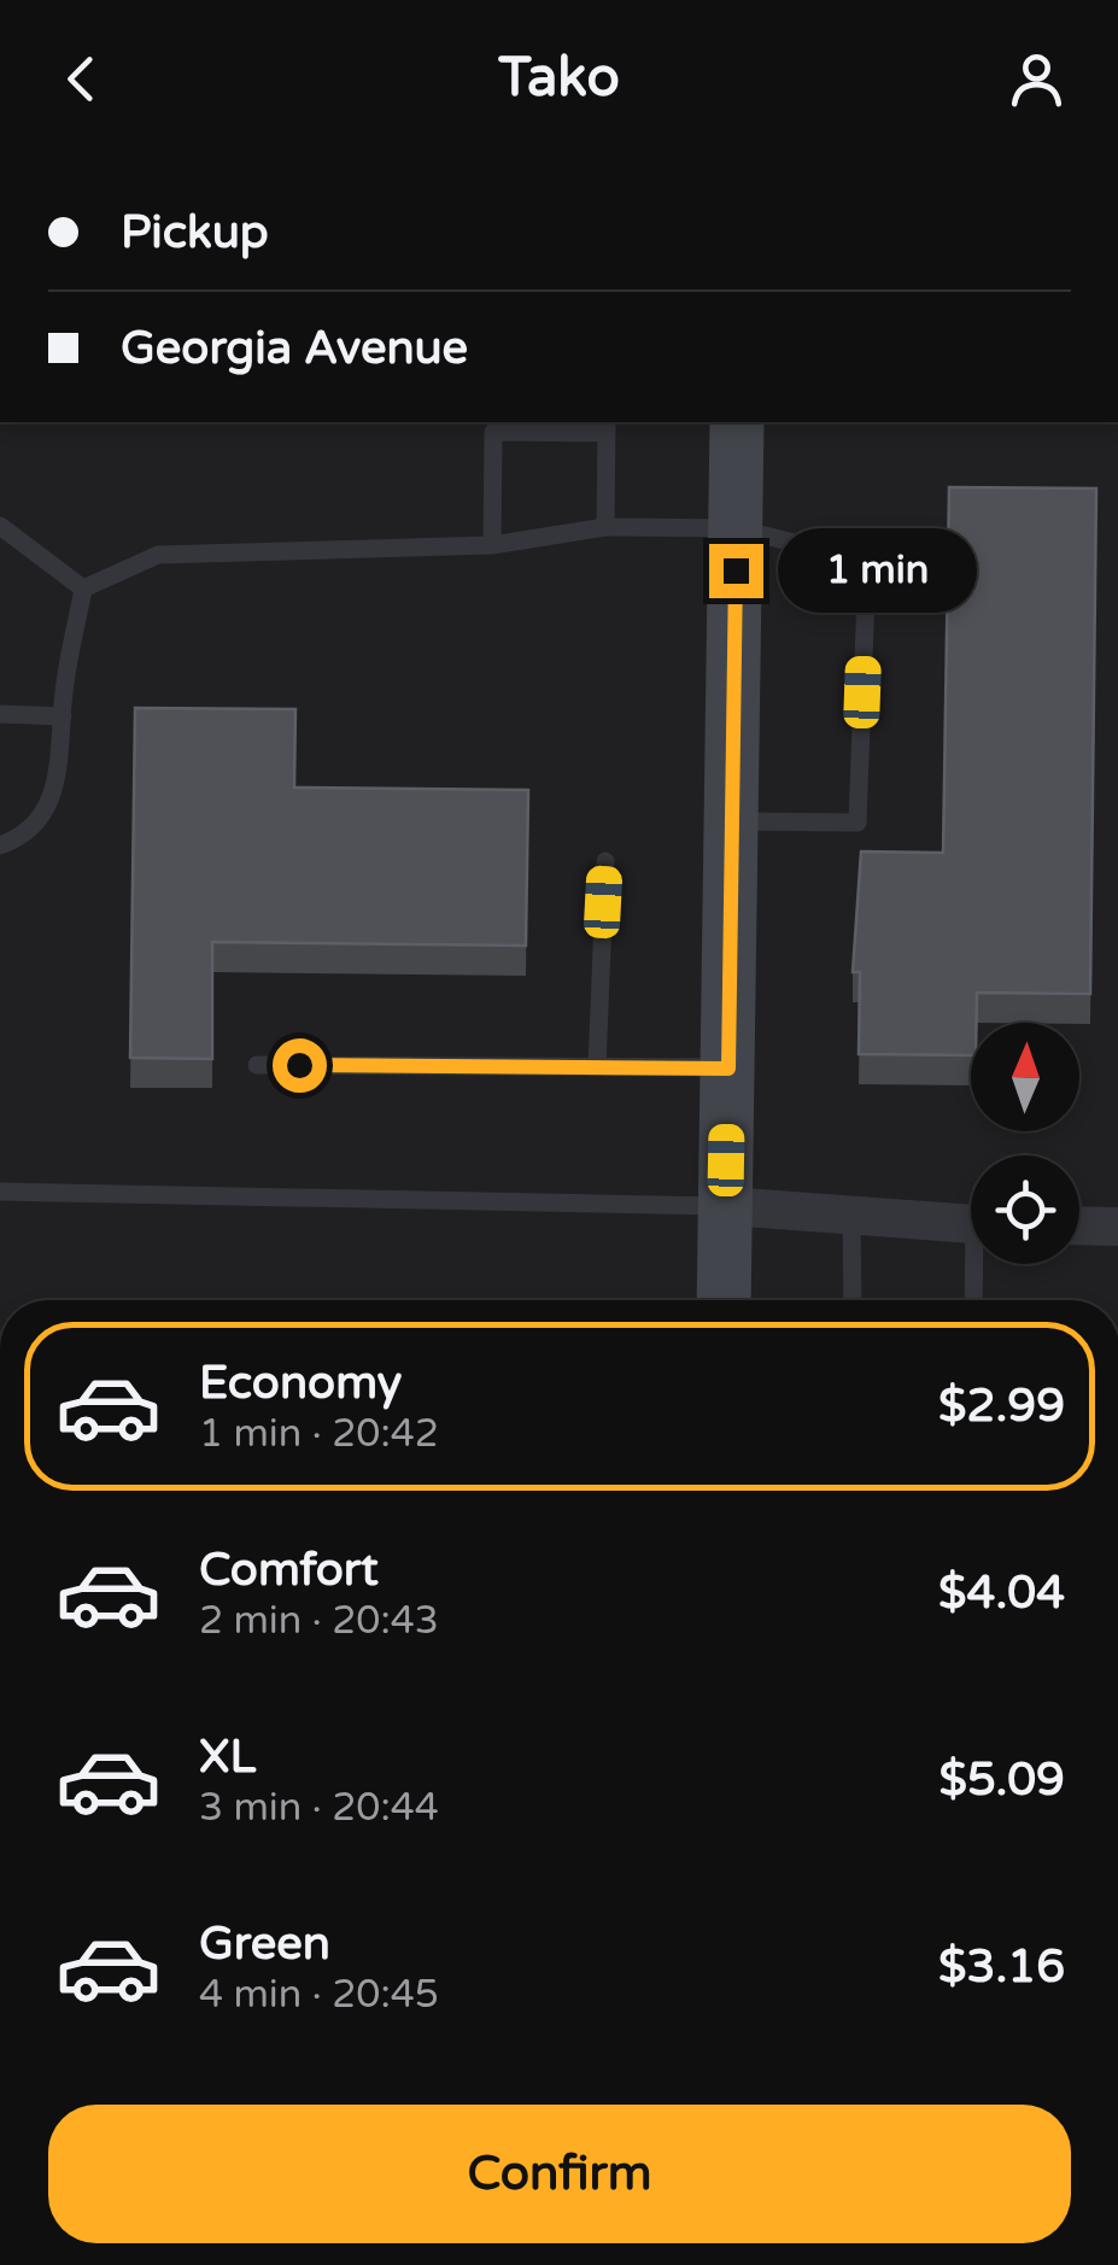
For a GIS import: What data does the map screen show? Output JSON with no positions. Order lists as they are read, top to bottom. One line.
{"north":"top","page":{"header":"Tako","banner":["Pickup","Georgia Avenue"],"bubble":"1 min","list":[{"name":"Economy","note":"1 min · 20:42","value":"$2.99"},{"name":"Comfort","note":"2 min · 20:43","value":"$4.04"},{"name":"XL","note":"3 min · 20:44","value":"$5.09"},{"name":"Green","note":"4 min · 20:45","value":"$3.16"}],"buttons":"Confirm"}}
